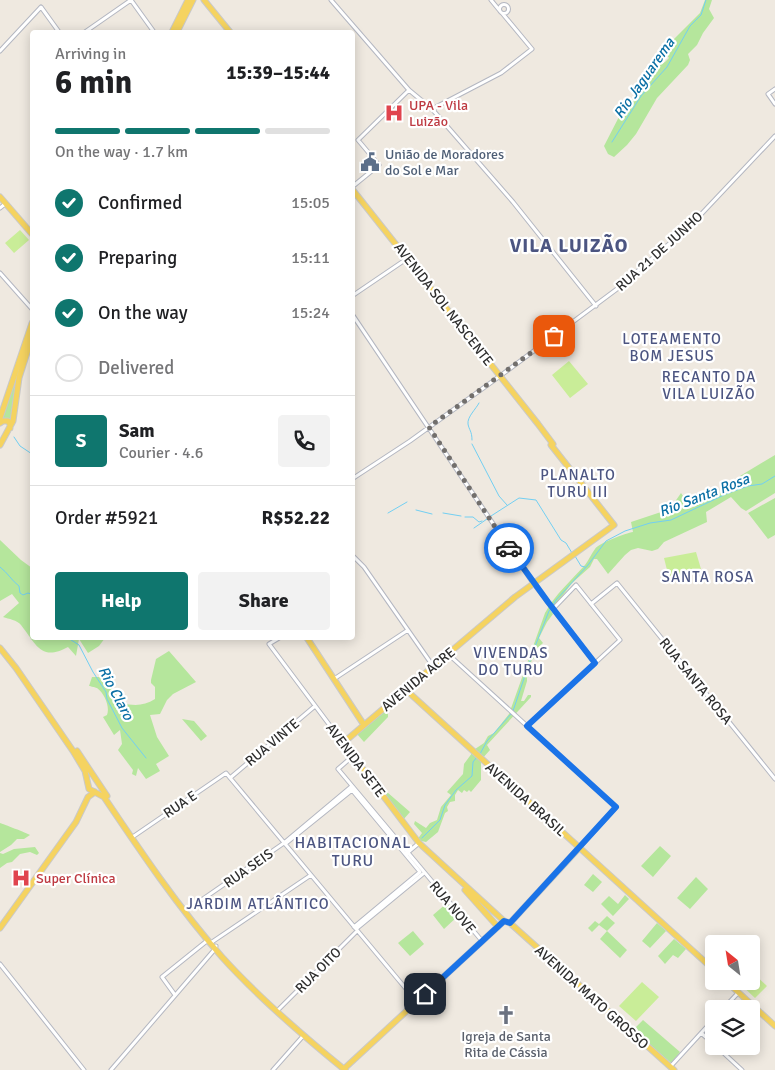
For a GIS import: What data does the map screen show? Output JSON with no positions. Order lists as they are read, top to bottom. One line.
{"streets":{"main road":["AVENIDA SOL NASCENTE","AVENIDA ACRE","AVENIDA SETE","AVENIDA BRASIL","AVENIDA MATO GROSSO"],"street":["RUA 21 DE JUNHO","RUA SANTA ROSA","RUA VINTE","RUA E","RUA SEIS","RUA NOVE","RUA OITO"]},"crossings":[["RUA 21 DE JUNHO","AVENIDA SOL NASCENTE"],["AVENIDA SOL NASCENTE","AVENIDA ACRE"],["AVENIDA ACRE","AVENIDA SETE"],["AVENIDA ACRE","AVENIDA BRASIL"],["RUA VINTE","AVENIDA SETE"],["RUA VINTE","RUA E"],["AVENIDA SETE","RUA NOVE"],["AVENIDA SETE","AVENIDA MATO GROSSO"],["RUA SEIS","RUA NOVE"],["RUA NOVE","RUA OITO"]],"districts":["VILA LUIZÃO","LOTEAMENTO BOM JESUS","RECANTO DA VILA LUIZÃO","PLANALTO TURU III","SANTA ROSA","VIVENDAS DO TURU","HABITACIONAL TURU","JARDIM ATLÂNTICO"],"water":["Rio Jaguarema","Rio Santa Rosa","Rio Claro"],"places":{"hospital":["UPA - Vila Luizão","Super Clínica"],"public building":["União de Moradores do Sol e Mar"],"church":["Igreja de Santa Rita de Cássia"]},"north":"top left","page":{"heading":["6 min","Arriving in","15:39–15:44"],"panel":["Sam","Courier · 4.6","Order #5921","R$52.22"],"bar":"On the way · 1.7 km","list":[["Confirmed","15:05"],["Preparing","15:11"],["On the way","15:24"],"Delivered"],"round":"S","buttons":["Help","Share"]}}
